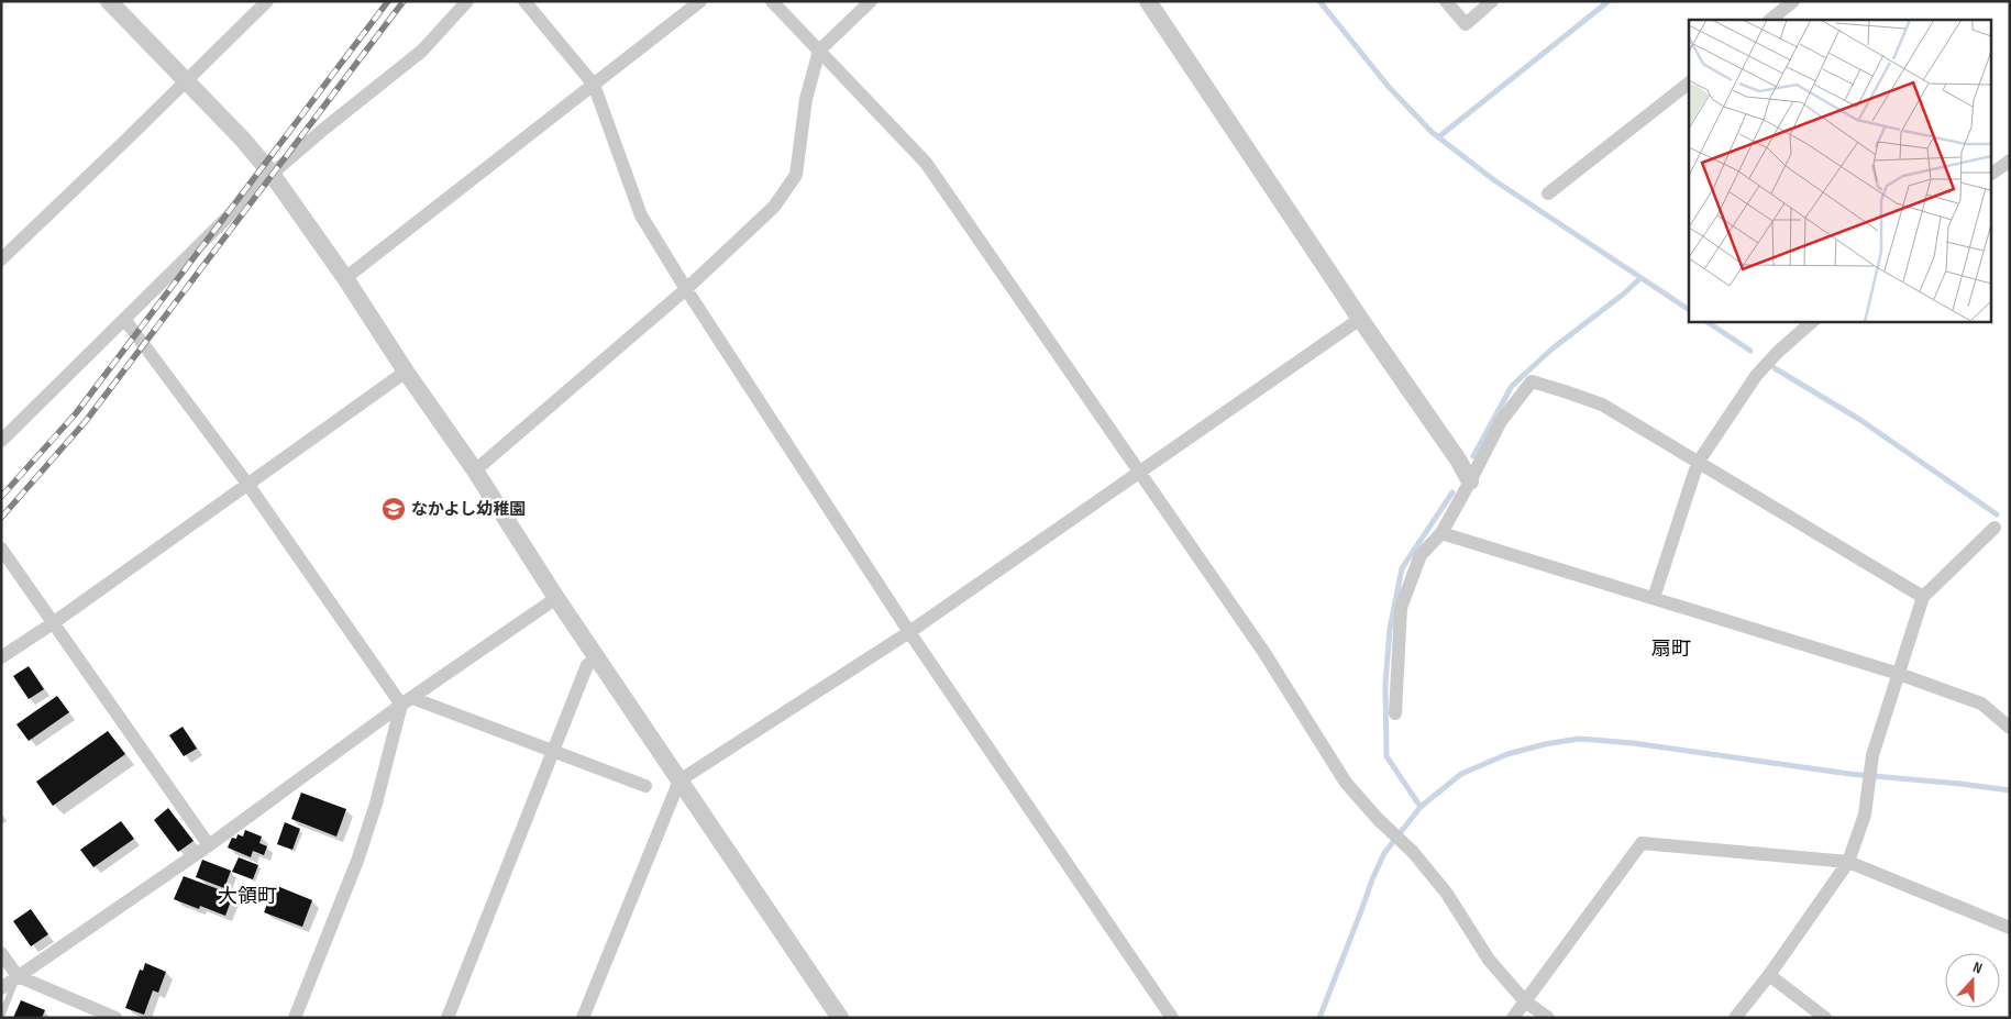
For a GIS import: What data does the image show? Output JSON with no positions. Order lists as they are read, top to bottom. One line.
{"districts":["扇町","大領町"],"places":{"school or university":["なかよし幼稚園"]},"north":"top"}
